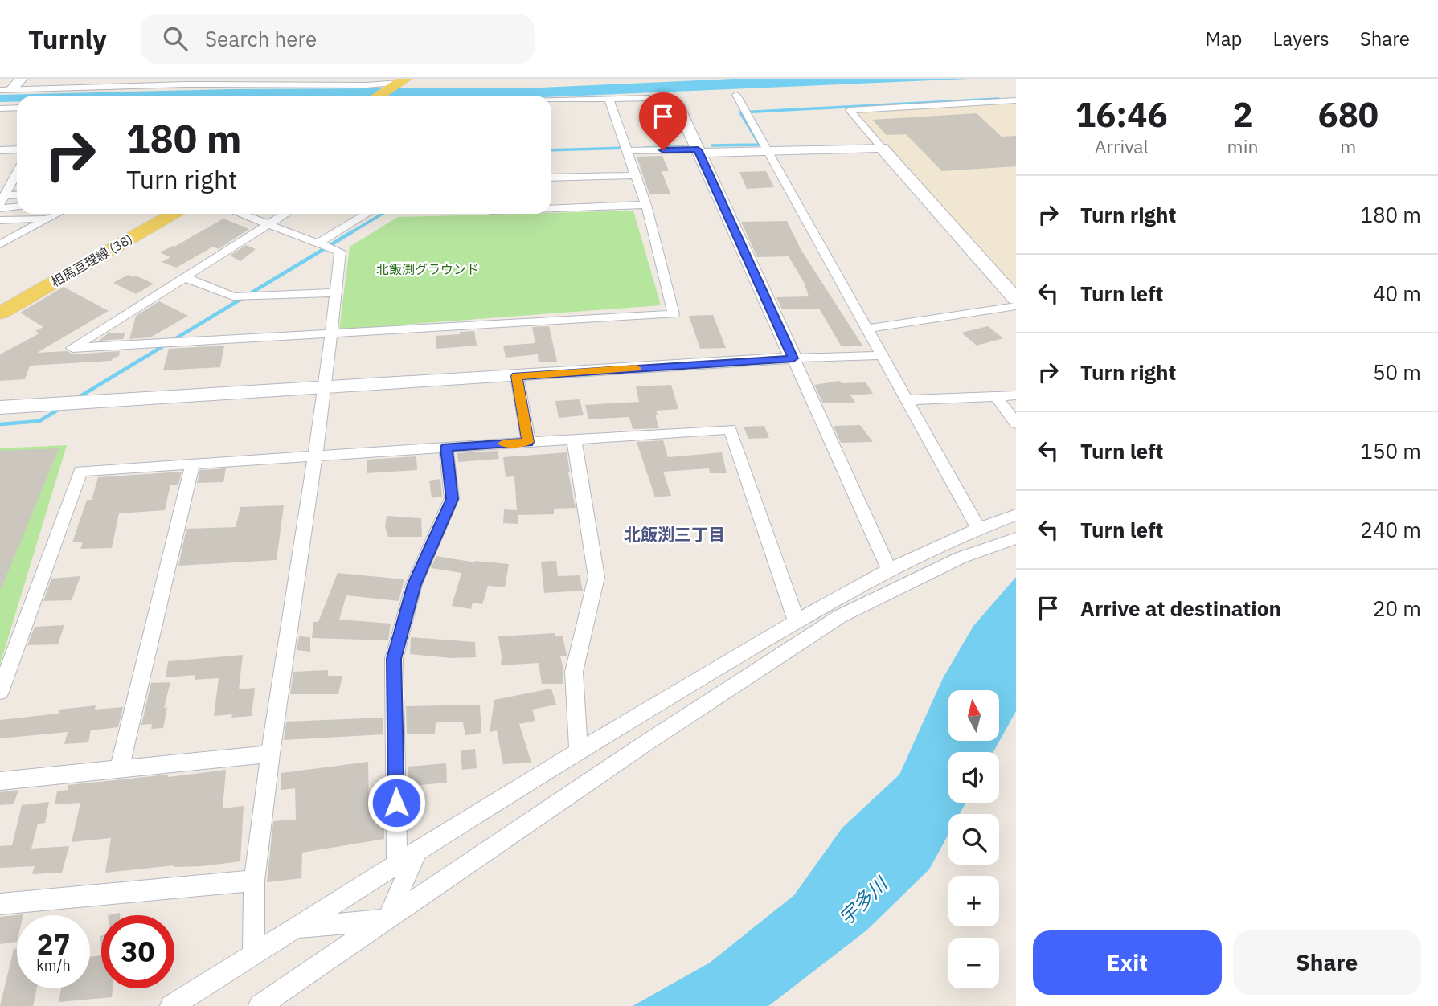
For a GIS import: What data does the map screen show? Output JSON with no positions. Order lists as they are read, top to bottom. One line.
{"streets":{"main road":["相馬亘理線 (38)"]},"districts":["北飯渕三丁目"],"water":["宇多川"],"parks":["北飯渕グラウンド"],"north":"top","page":{"header":"Turnly","search":"Search here","nav":["Map","Layers","Share"],"eta":["16:46","Arrival","2","min","680","m"],"turn":["180 m","Turn right"],"list":[{"name":"Turn right","value":"180 m"},{"name":"Turn left","value":"40 m"},{"name":"Turn right","value":"50 m"},{"name":"Turn left","value":"150 m"},{"name":"Turn left","value":"240 m"},{"name":"Arrive at destination","value":"20 m"}],"map_buttons":["+","−"],"speed":"27 km/h","limit":"30","buttons":["Exit","Share"]}}
